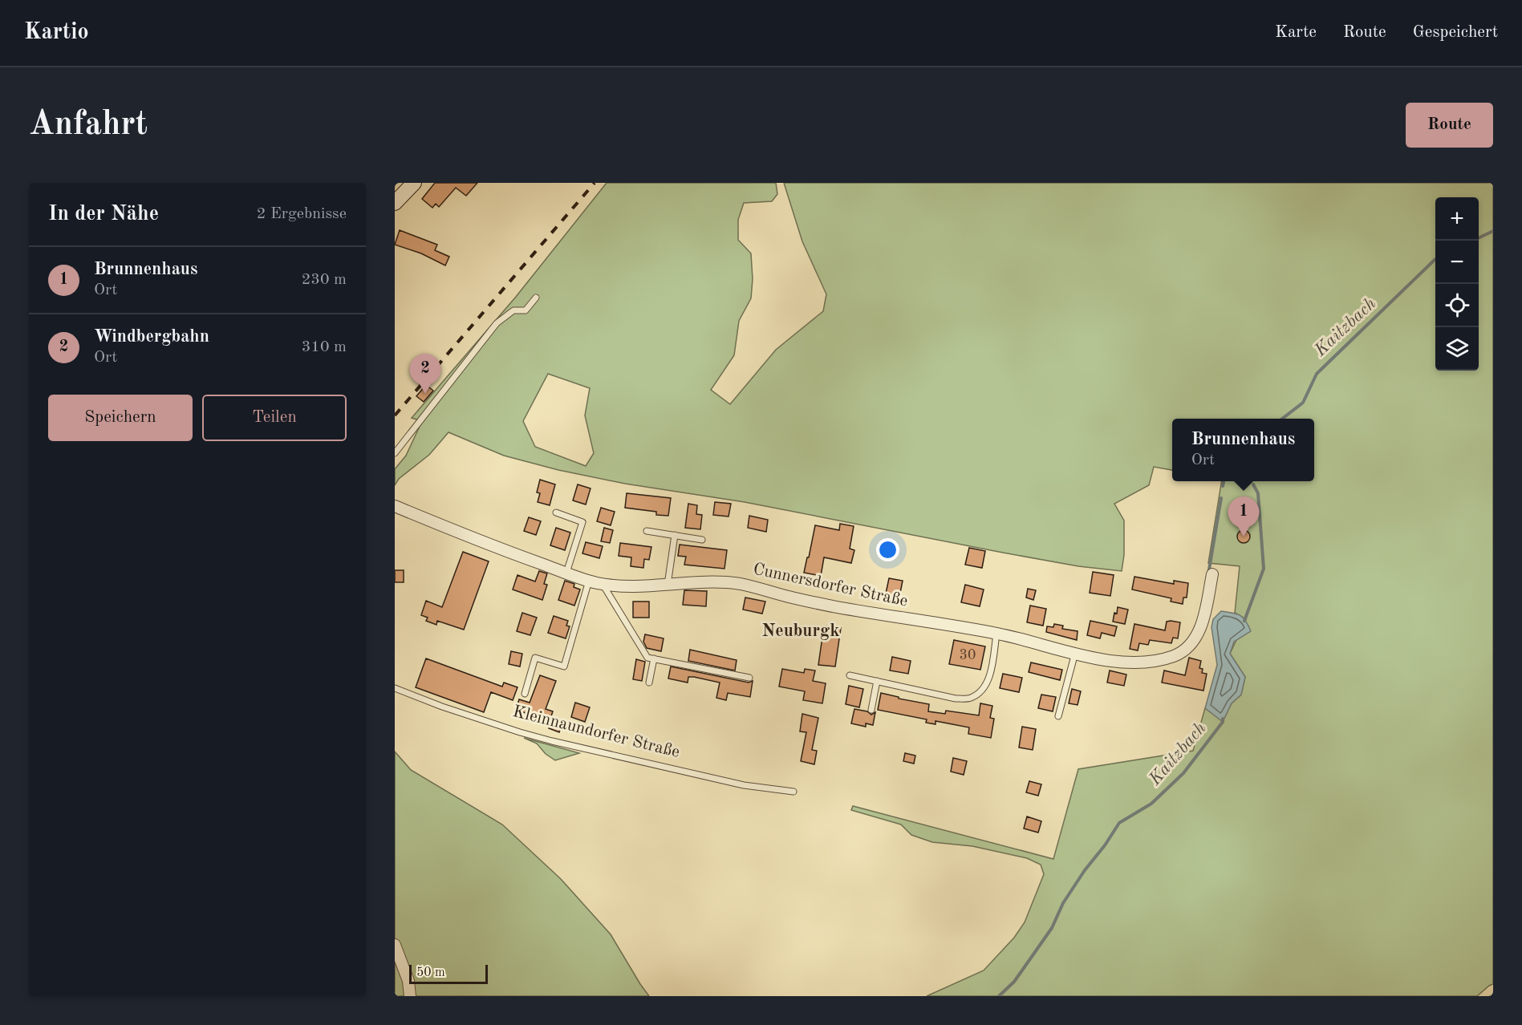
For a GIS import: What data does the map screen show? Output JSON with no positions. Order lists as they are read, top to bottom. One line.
{"streets":{"street":["Cunnersdorfer Straße"],"lane":["Kleinnaundorfer Straße"]},"districts":["Neuburgk"],"water":["Kaitzbach"],"house_numbers":["30"],"scale_bar":"50 m","page":{"header":"Kartio","nav":["Karte","Route","Gespeichert"],"buttons":["Route",["Speichern","Teilen"]],"title":"Anfahrt","heading":["In der Nähe","2 Ergebnisse"],"map_buttons":["+","−"],"list":[{"mark":"1","name":"Brunnenhaus","note":"Ort","value":"230 m"},{"mark":"2","name":"Windbergbahn","note":"Ort","value":"310 m"}],"pins":["2","1"],"popup":["Brunnenhaus","Ort"],"scale":"50 m"}}
